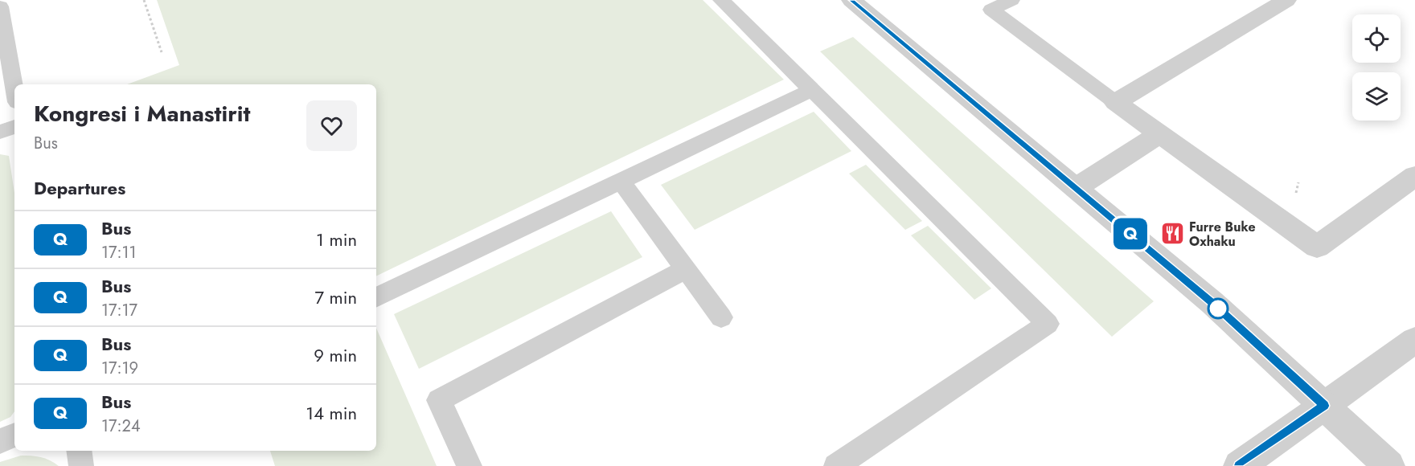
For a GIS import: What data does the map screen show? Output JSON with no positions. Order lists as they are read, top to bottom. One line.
{"places":{"restaurant":["Furre Buke Oxhaku"]},"lines":["bus line Q"],"page":{"on_map":"Q","heading":[["Kongresi i Manastirit","Bus"],"Departures"],"list":[{"mark":"Q","name":"Bus","note":"17:11","value":"1 min"},{"mark":"Q","name":"Bus","note":"17:17","value":"7 min"},{"mark":"Q","name":"Bus","note":"17:19","value":"9 min"},{"mark":"Q","name":"Bus","note":"17:24","value":"14 min"}]}}
